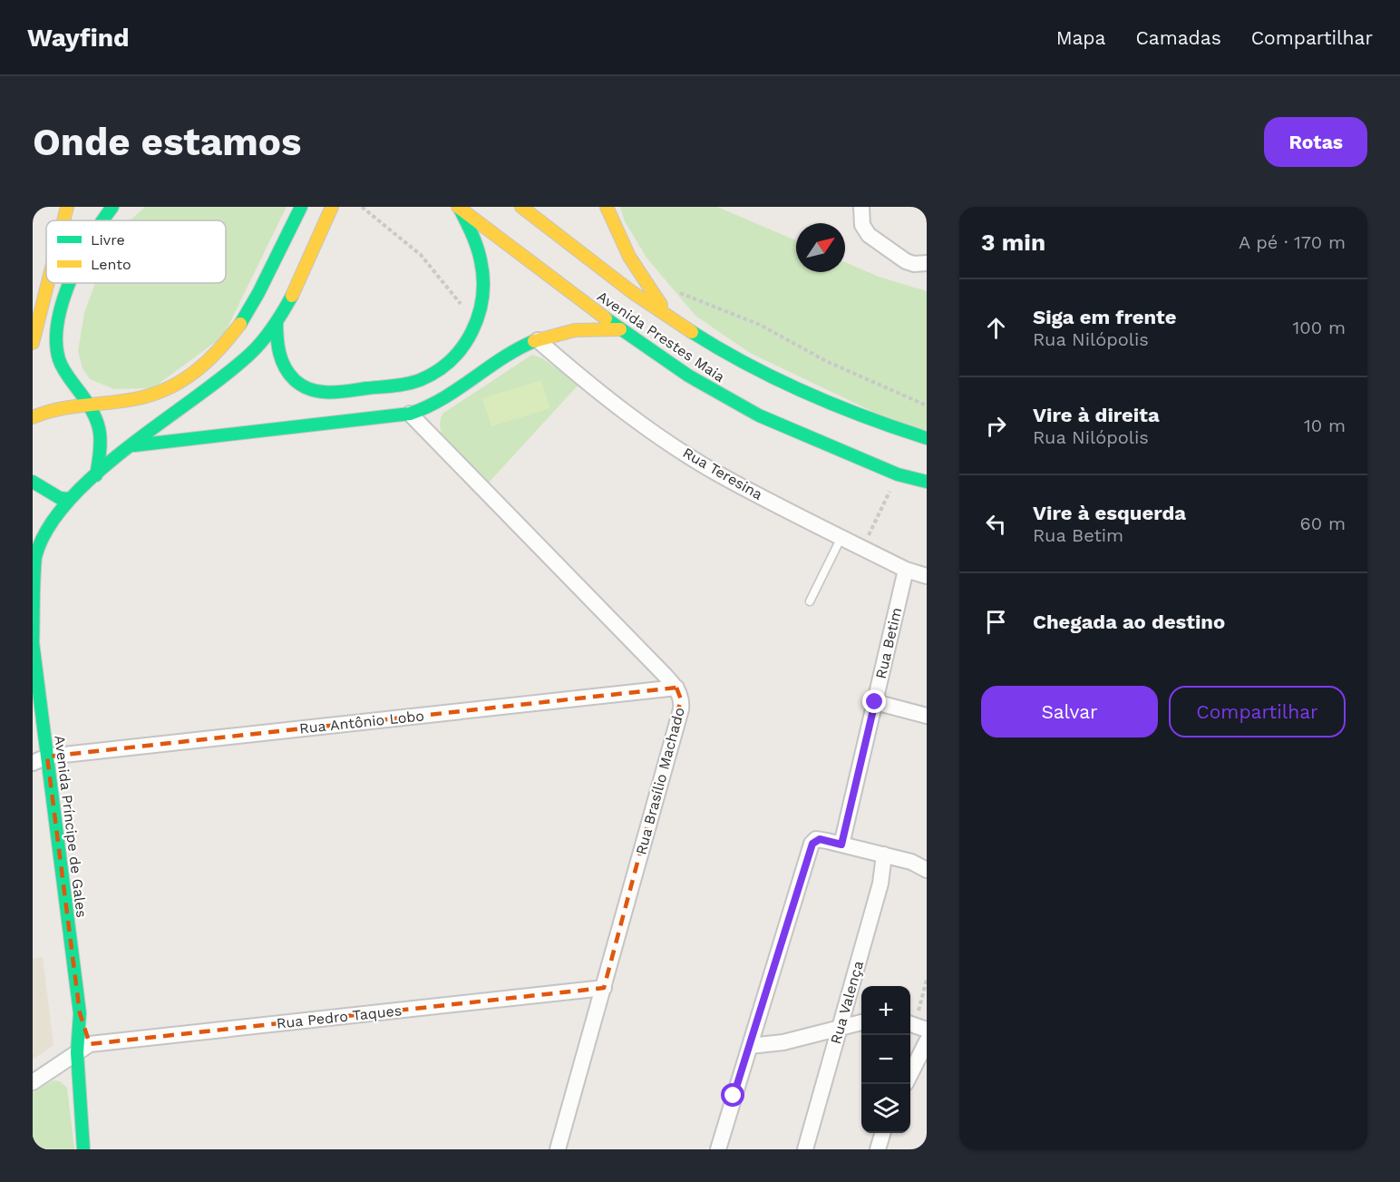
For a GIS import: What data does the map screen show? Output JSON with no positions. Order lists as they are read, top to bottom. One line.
{"streets":{"highway":["Avenida Prestes Maia","Avenida Príncipe de Gales"],"street":["Rua Teresina","Rua Betim","Rua Antônio Lobo","Rua Brasílio Machado","Rua Valença","Rua Pedro Taques"]},"crossings":[["Rua Teresina","Rua Betim"],["Rua Antônio Lobo","Rua Brasílio Machado"],["Rua Antônio Lobo","Avenida Príncipe de Gales"],["Rua Brasílio Machado","Rua Pedro Taques"],["Avenida Príncipe de Gales","Rua Pedro Taques"]],"legend":["Livre","Lento"],"north":"top right","page":{"header":"Wayfind","nav":["Mapa","Camadas","Compartilhar"],"buttons":["Rotas",["Salvar","Compartilhar"]],"title":"Onde estamos","heading":["3 min","A pé · 170 m"],"list":[["Siga em frente","Rua Nilópolis","100 m"],["Vire à direita","Rua Nilópolis","10 m"],["Vire à esquerda","Rua Betim","60 m"],"Chegada ao destino"],"map_buttons":["+","−"]}}
